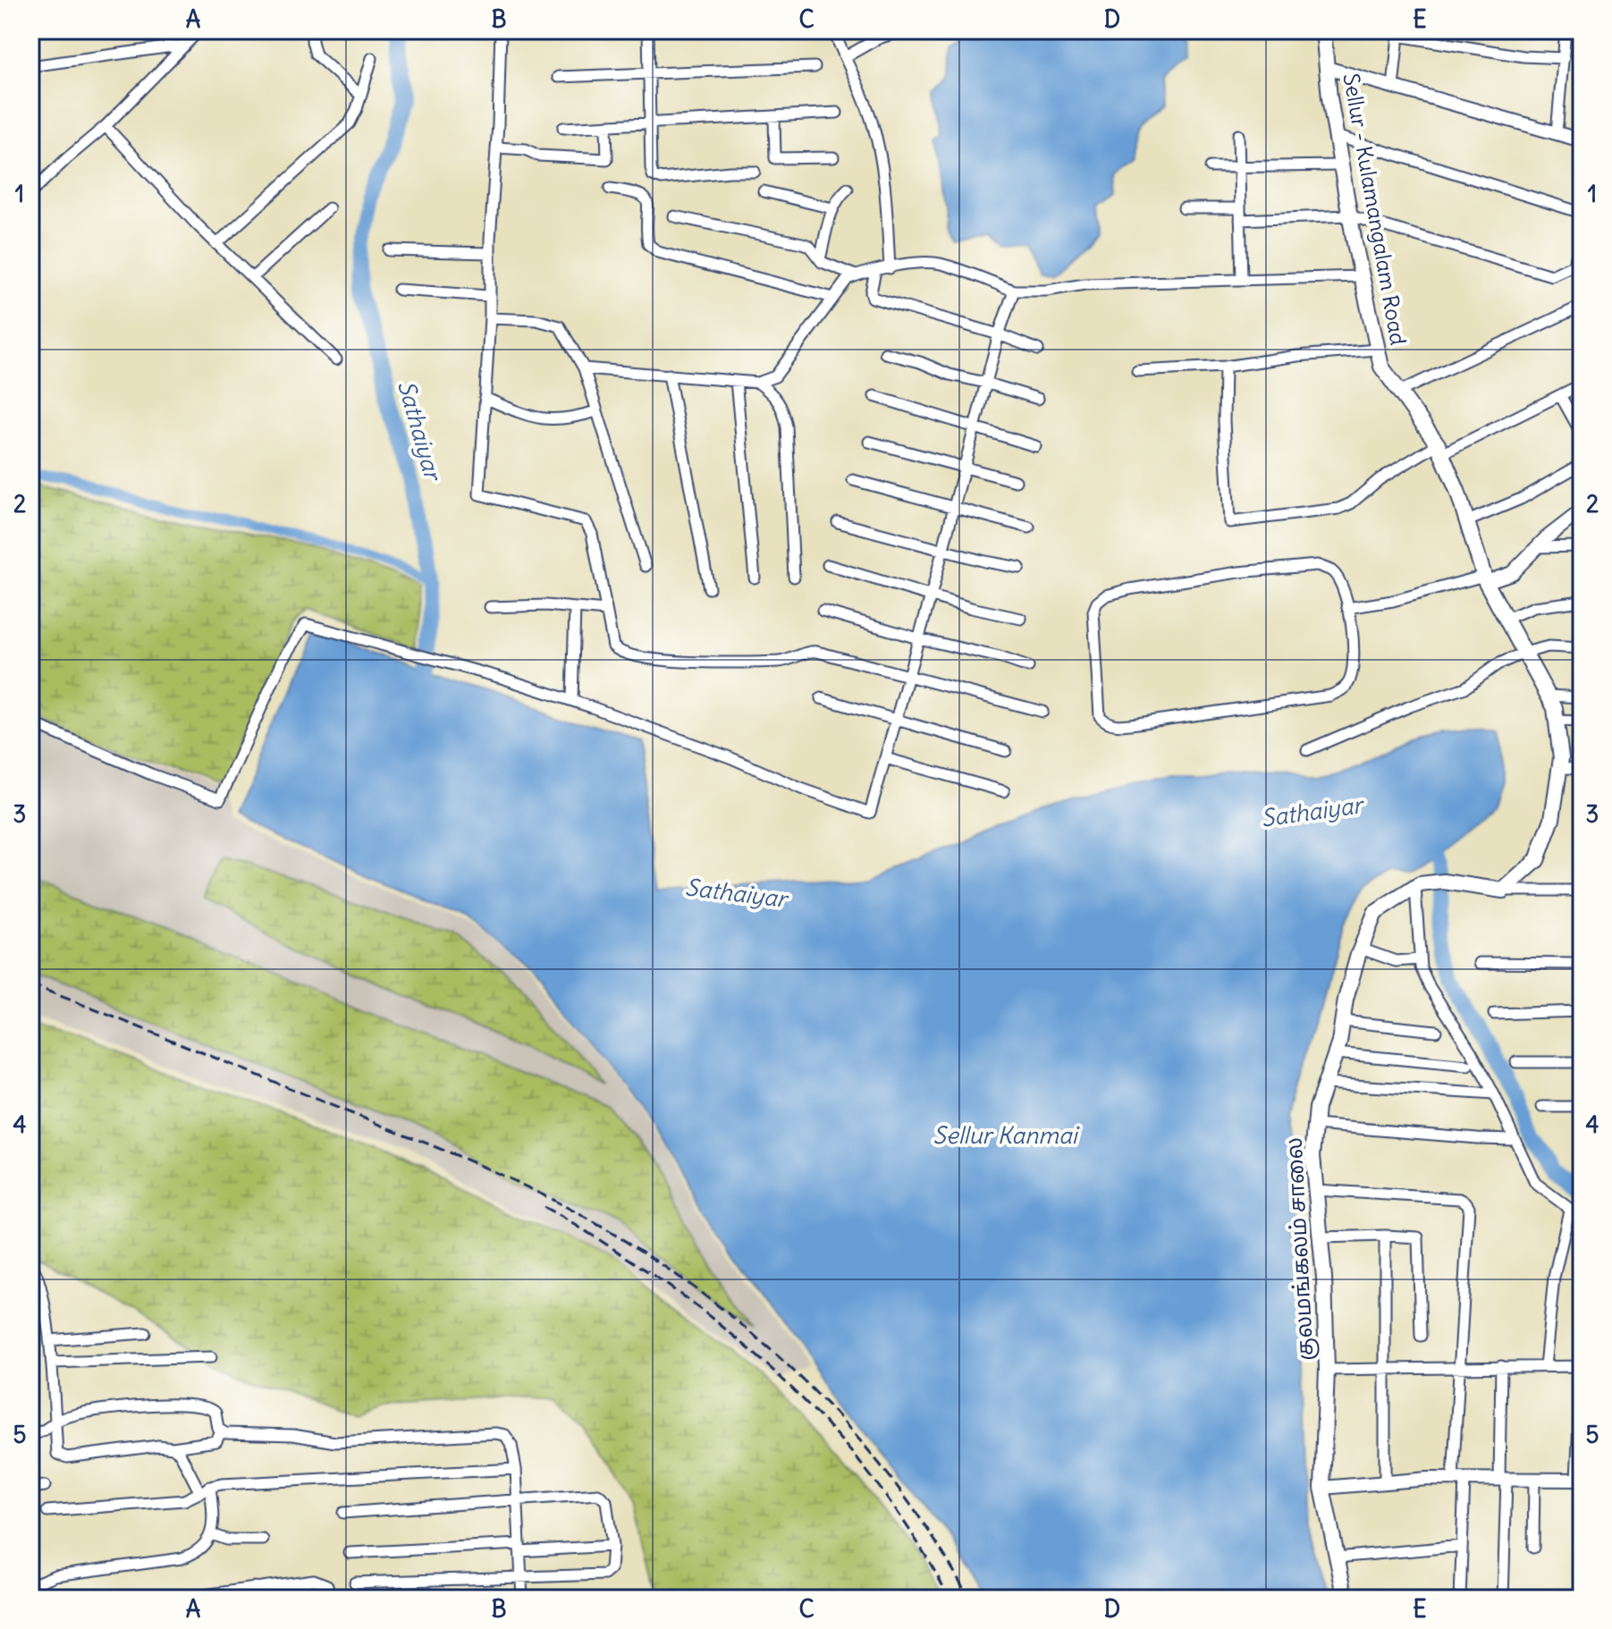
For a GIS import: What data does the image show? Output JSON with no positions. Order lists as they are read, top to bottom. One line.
{"streets":{"main road":["Sellur - Kulamangalam Road","குலமங்கலம் சாலை"]},"crossings":[["Sellur - Kulamangalam Road","குலமங்கலம் சாலை"]],"water":["Sathaiyar","Sellur Kanmai"],"grid":{"columns":["A","B","C","D","E"],"rows":["1","2","3","4","5"]}}
